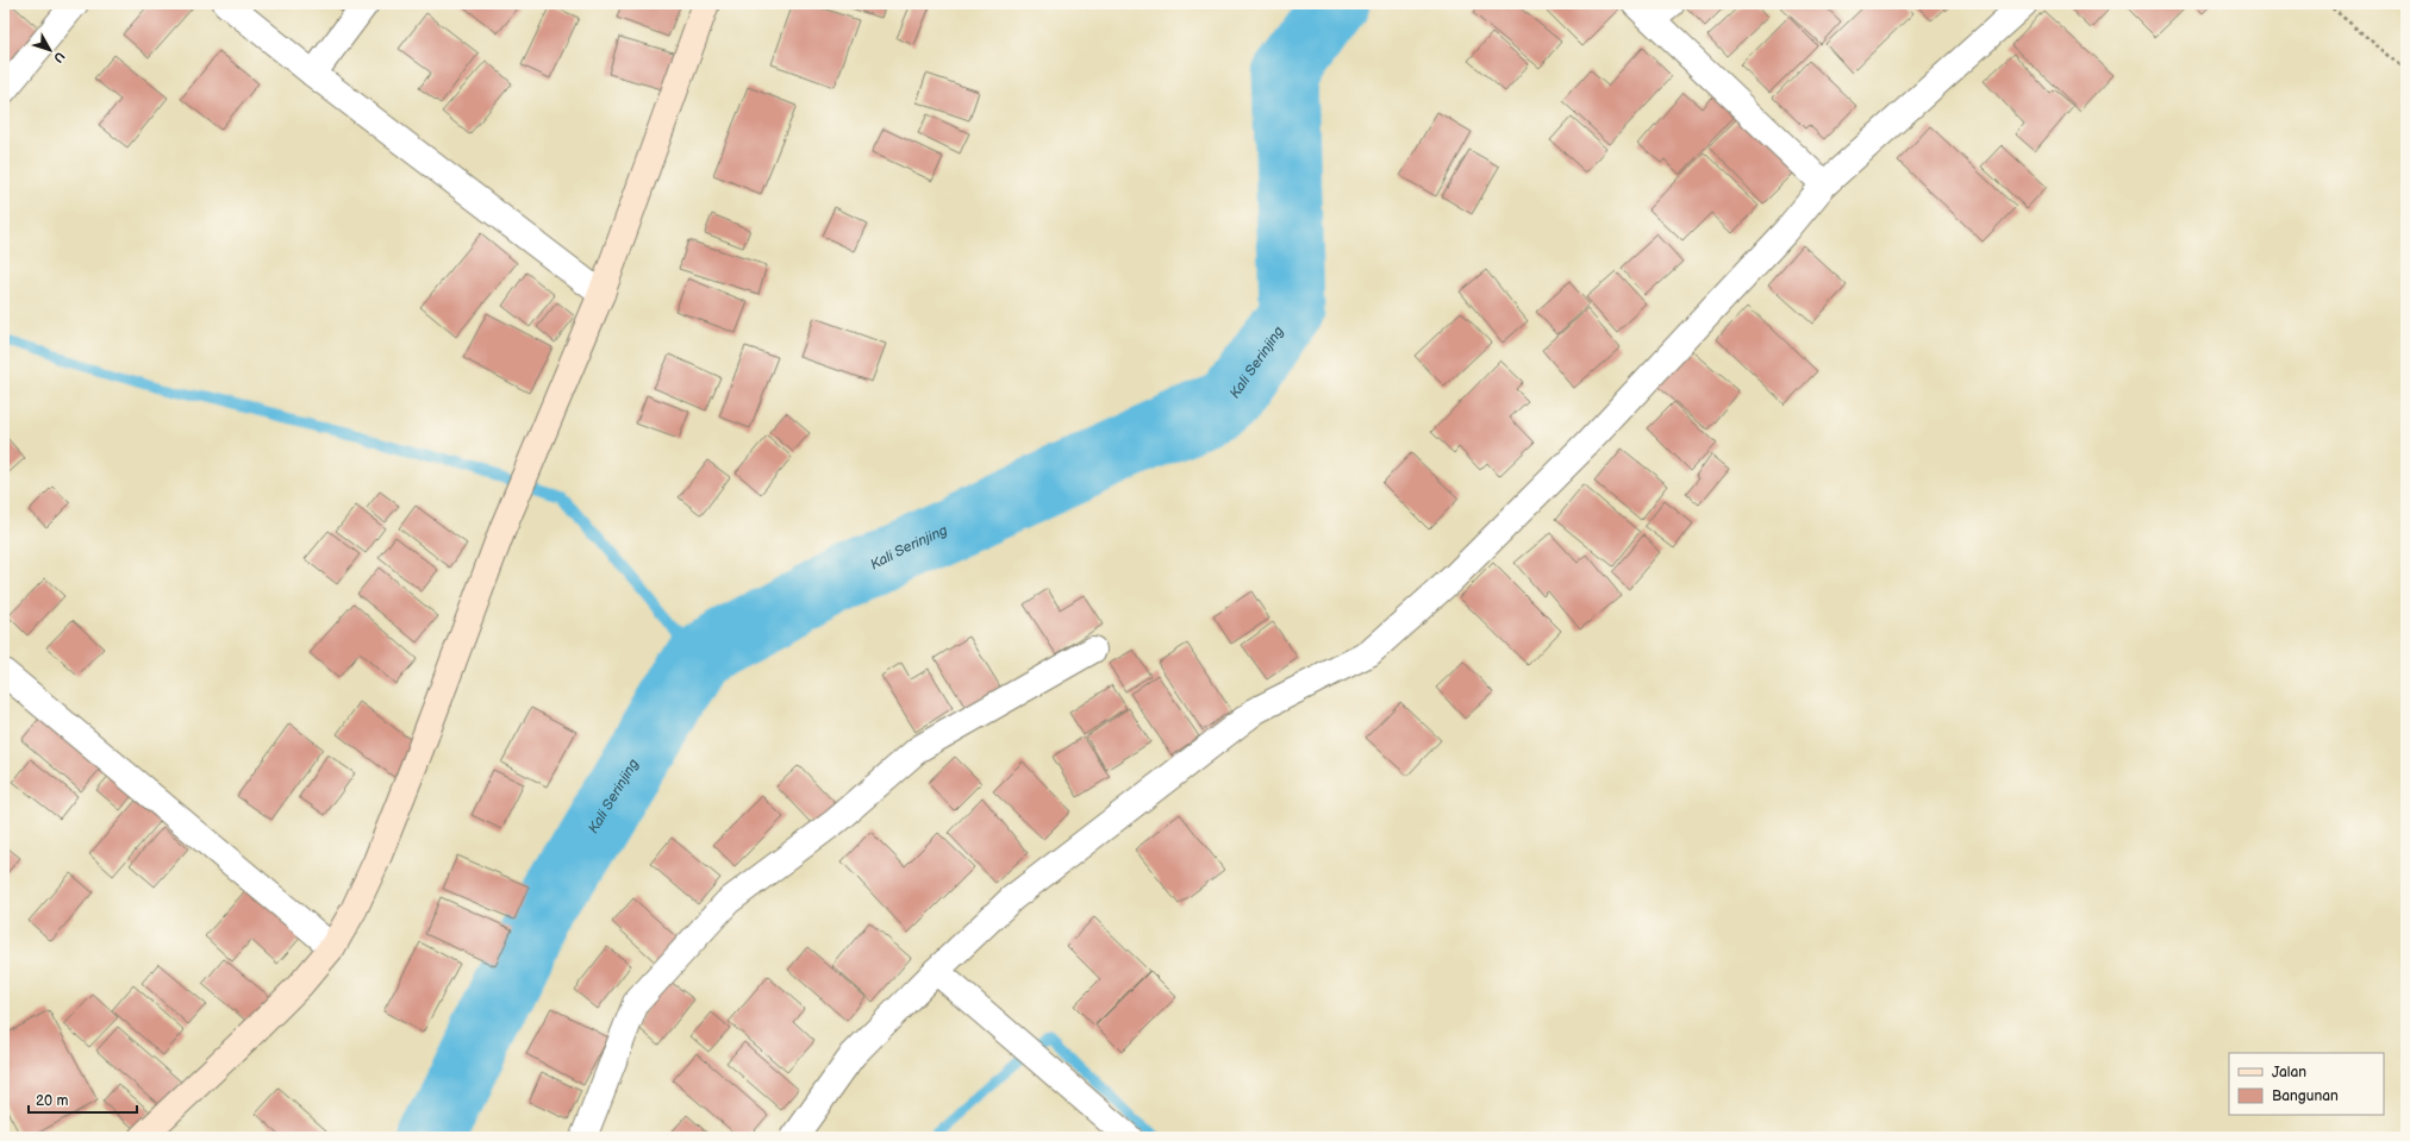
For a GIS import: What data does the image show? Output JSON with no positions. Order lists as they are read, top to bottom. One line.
{"water":["Kali Serinjing"],"legend":["Jalan","Bangunan"],"scale_bar":"20 m","north":"bottom right"}
